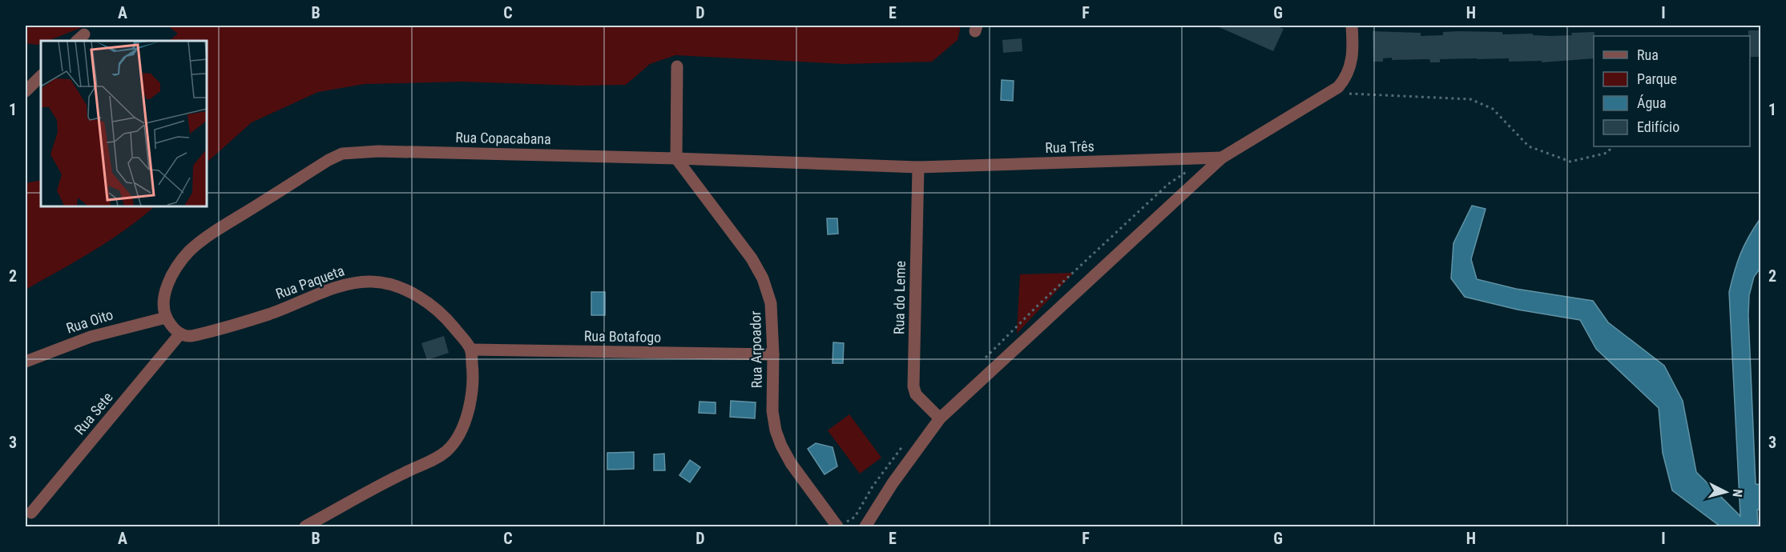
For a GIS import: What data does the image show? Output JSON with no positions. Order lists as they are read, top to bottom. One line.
{"streets":{"street":["Rua Copacabana","Rua Três","Rua Paqueta","Rua do Leme","Rua Oito","Rua Botafogo","Rua Arpoador","Rua Sete"]},"crossings":[["Rua Copacabana","Rua Três"],["Rua Copacabana","Rua do Leme"],["Rua Copacabana","Rua Oito"],["Rua Copacabana","Rua Arpoador"],["Rua Três","Rua do Leme"],["Rua Paqueta","Rua Botafogo"],["Rua Paqueta","Rua Sete"],["Rua Botafogo","Rua Arpoador"]],"legend":["Rua","Parque","Água","Edifício"],"north":"right","grid":{"columns":["A","B","C","D","E","F","G","H","I"],"rows":["1","2","3"]}}
